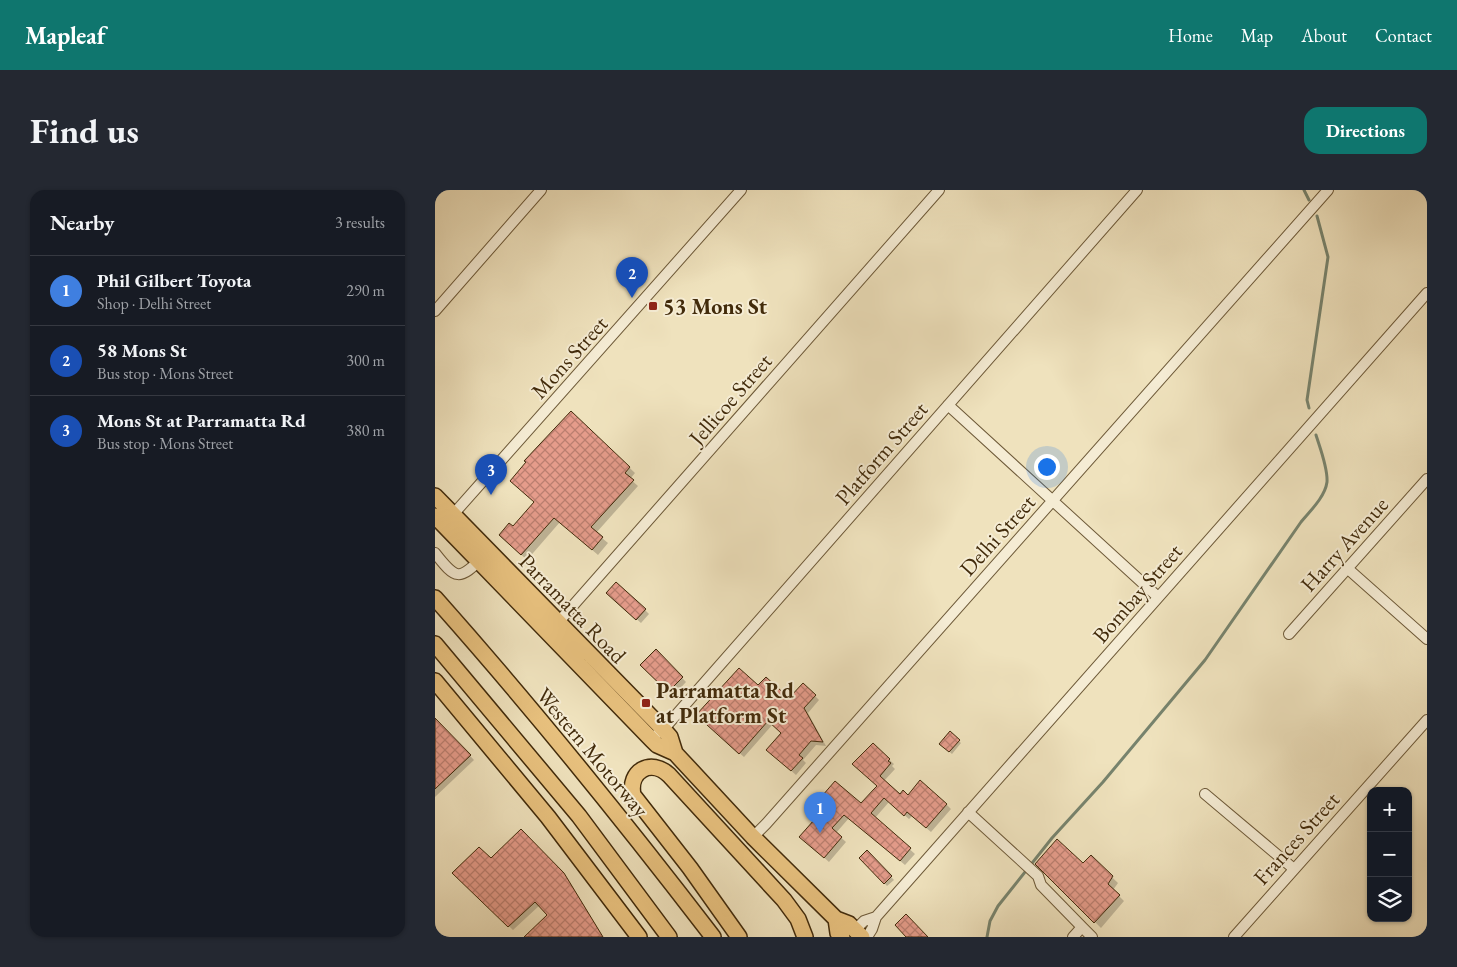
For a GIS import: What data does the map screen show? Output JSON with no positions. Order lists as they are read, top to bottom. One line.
{"streets":{"highway":["Parramatta Road","Western Motorway"],"street":["Mons Street","Jellicoe Street","Platform Street","Delhi Street","Harry Avenue","Bombay Street","Frances Street"]},"crossings":[["Mons Street","Parramatta Road"],["Jellicoe Street","Parramatta Road"],["Platform Street","Parramatta Road"],["Delhi Street","Parramatta Road"],["Bombay Street","Parramatta Road"]],"places":{"transit":["53 Mons St","Parramatta Rd at Platform St"]},"page":{"header":"Mapleaf","nav":["Home","Map","About","Contact"],"buttons":"Directions","title":"Find us","heading":["Nearby","3 results"],"list":[{"mark":"1","name":"Phil Gilbert Toyota","note":"Shop · Delhi Street","value":"290 m"},{"mark":"2","name":"58 Mons St","note":"Bus stop · Mons Street","value":"300 m"},{"mark":"3","name":"Mons St at Parramatta Rd","note":"Bus stop · Mons Street","value":"380 m"}],"pins":["2","3","1"],"map_buttons":["+","−"]}}
